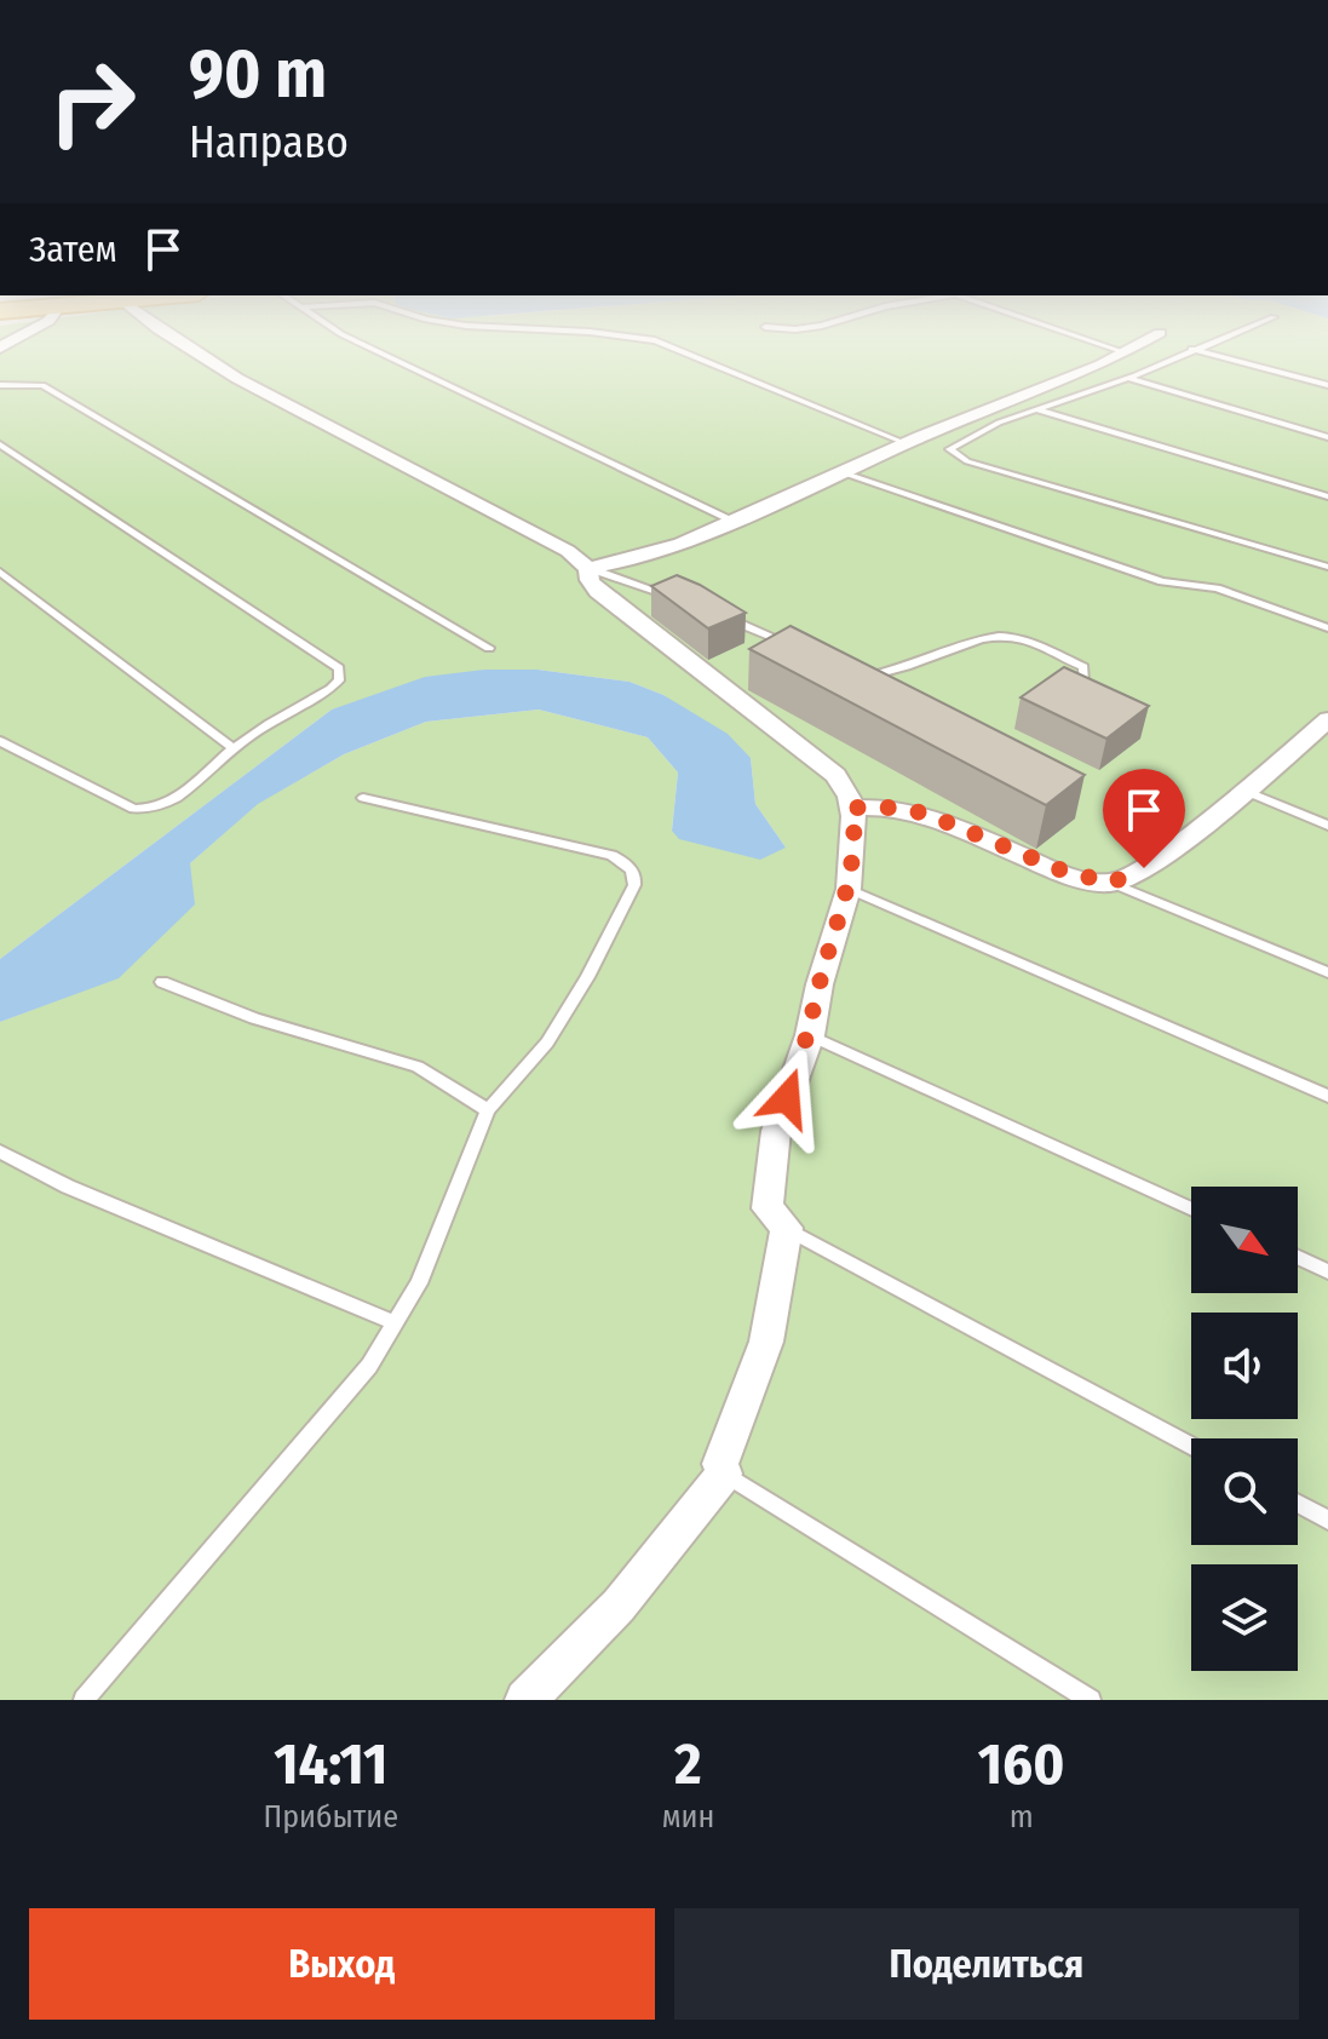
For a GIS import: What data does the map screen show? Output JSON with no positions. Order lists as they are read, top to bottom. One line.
{"north":"bottom right","page":{"turn":["90 m","Направо"],"then":"Затем","eta":["14:11","Прибытие","2","мин","160","m"],"buttons":["Выход","Поделиться"]}}
